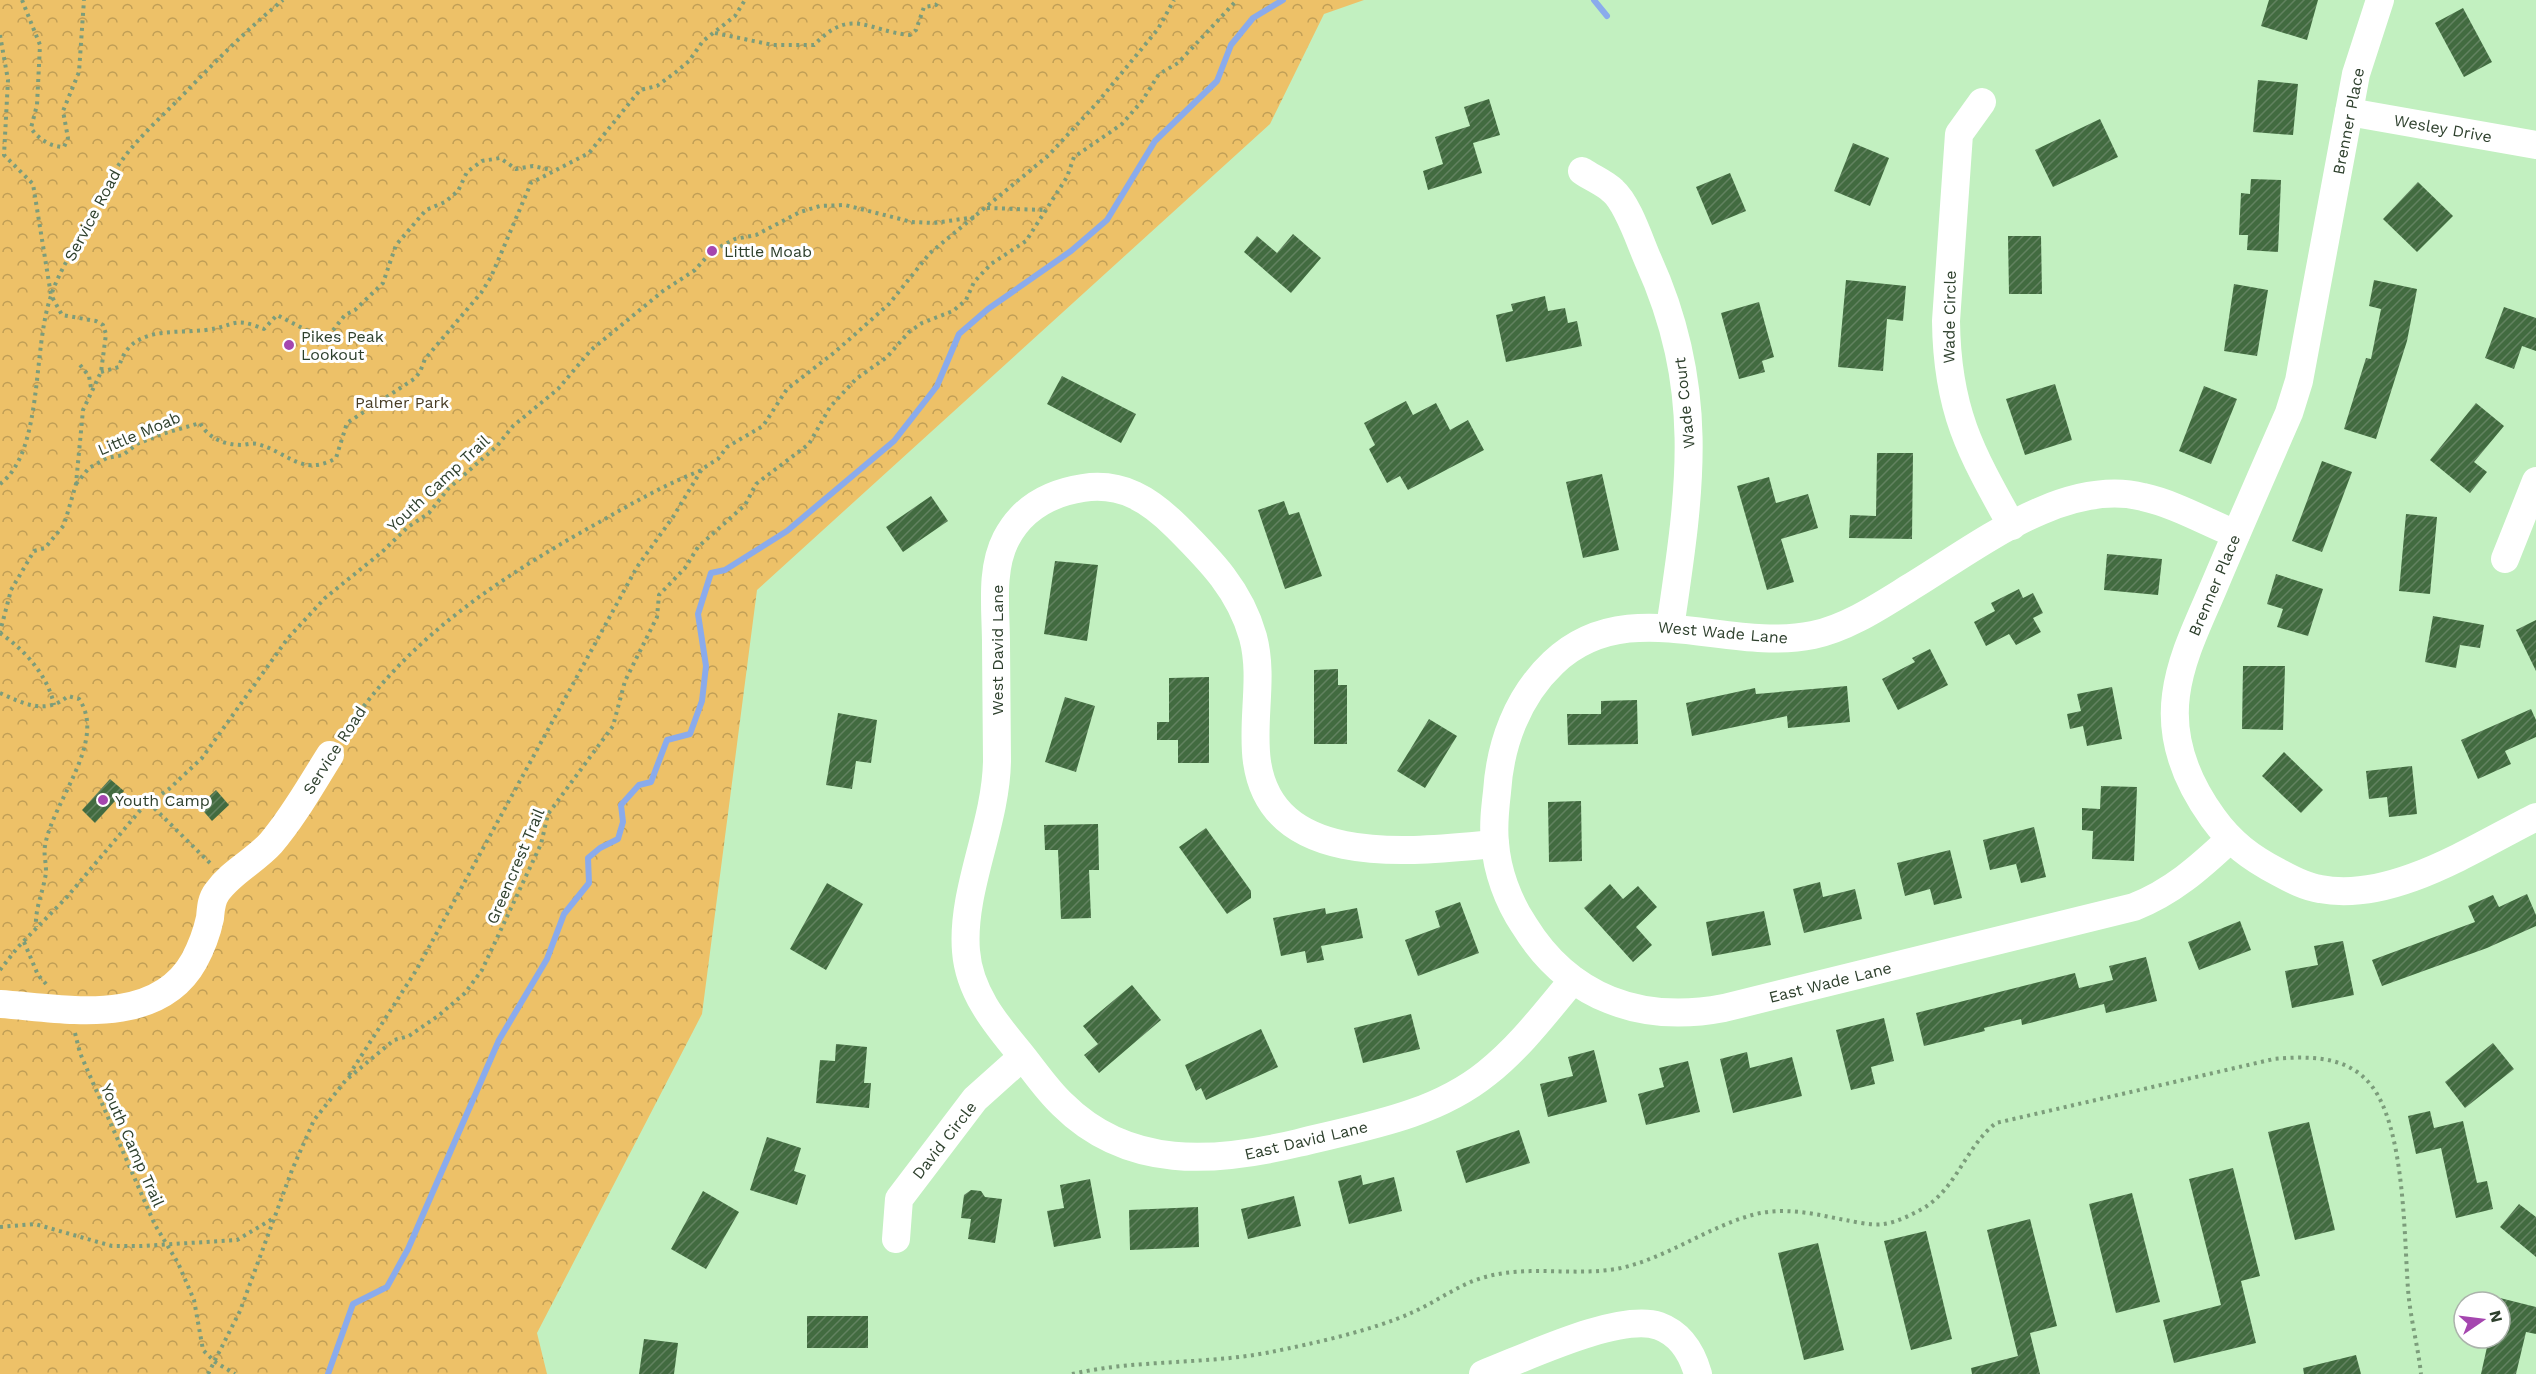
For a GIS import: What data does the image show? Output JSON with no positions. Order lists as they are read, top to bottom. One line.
{"streets":{"street":["Brenner Place","Wesley Drive","Service Road","Wade Circle","Wade Court","West Wade Lane","West David Lane","East Wade Lane","David Circle","East David Lane"],"path":["Little Moab","Youth Camp Trail","Greencrest Trail"]},"crossings":[["Brenner Place","Wesley Drive"],["Brenner Place","West Wade Lane"],["Brenner Place","East Wade Lane"],["Service Road","Youth Camp Trail"],["Wade Circle","West Wade Lane"],["Wade Court","West Wade Lane"],["Youth Camp Trail","Greencrest Trail"],["West Wade Lane","West David Lane"],["West Wade Lane","East Wade Lane"],["West David Lane","East Wade Lane"],["West David Lane","David Circle"],["West David Lane","East David Lane"],["East Wade Lane","East David Lane"],["David Circle","East David Lane"]],"parks":["Palmer Park"],"places":["Little Moab","Pikes Peak Lookout","Youth Camp"],"north":"right"}
